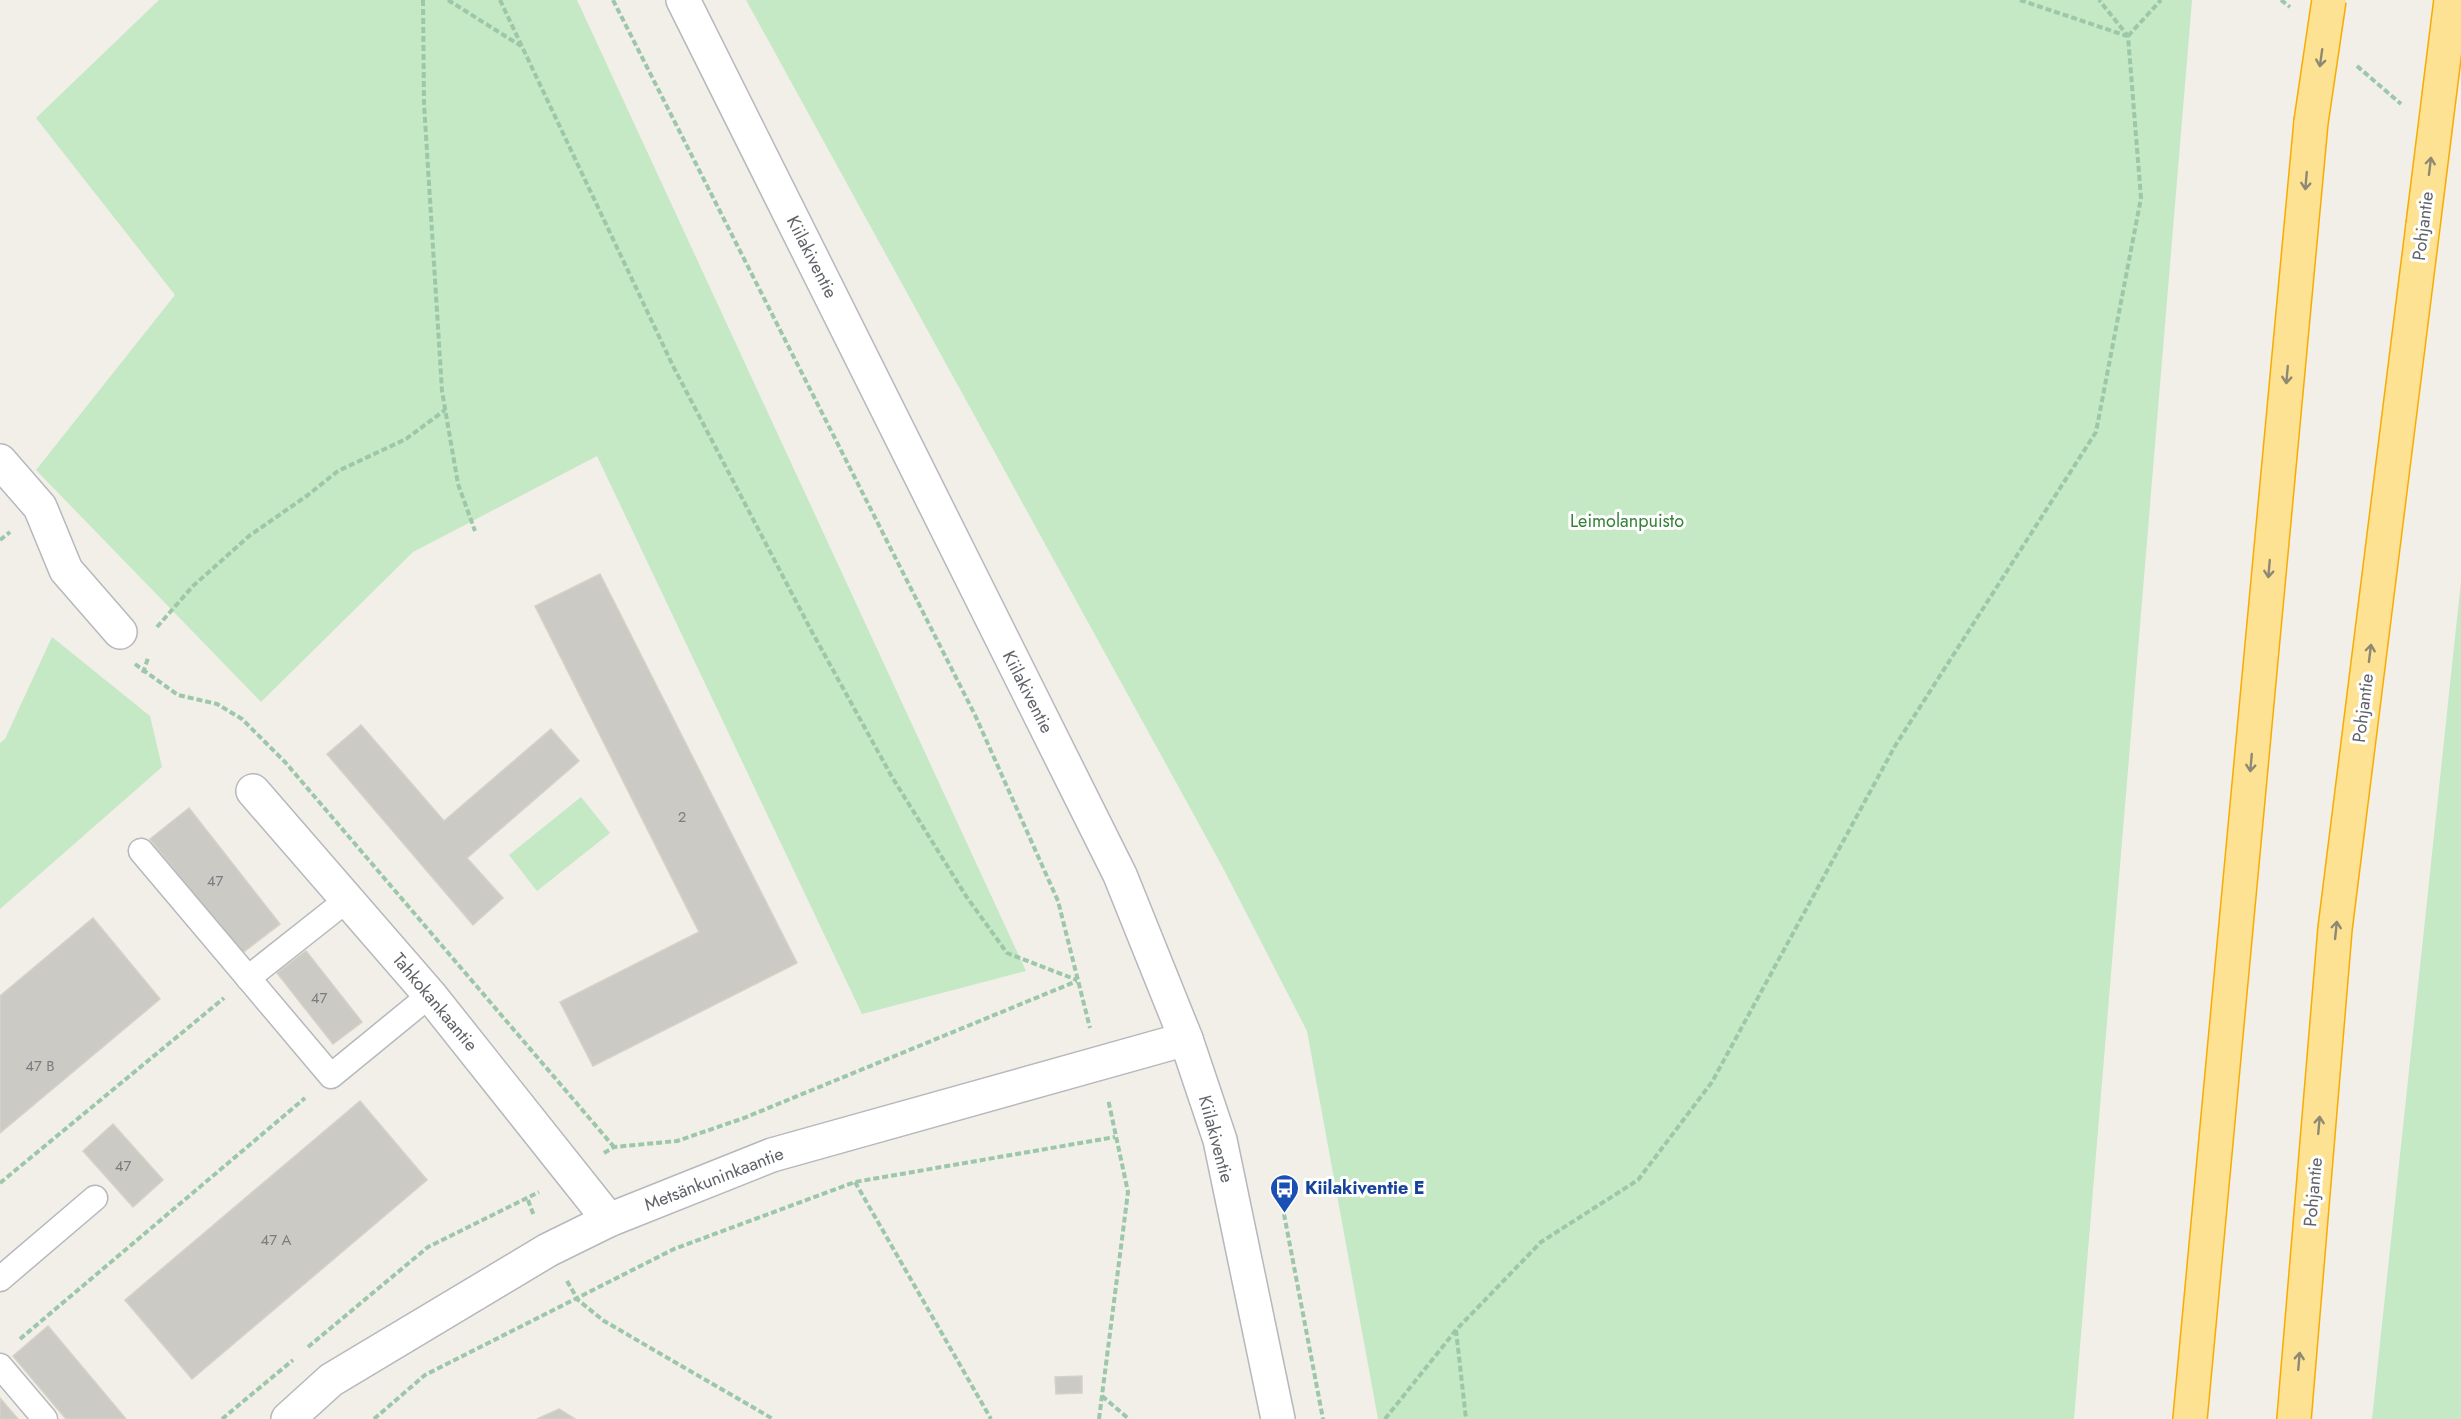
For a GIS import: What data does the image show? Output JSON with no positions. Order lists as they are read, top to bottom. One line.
{"streets":{"highway":["Pohjantie"],"street":["Kiilakiventie","Tahkokankaantie","Metsänkuninkaantie"]},"crossings":[["Kiilakiventie","Metsänkuninkaantie"],["Tahkokankaantie","Metsänkuninkaantie"]],"parks":["Leimolanpuisto"],"places":{"bus stop":["Kiilakiventie E"]},"house_numbers":["2","47","47","47 B","47","47 A"]}
